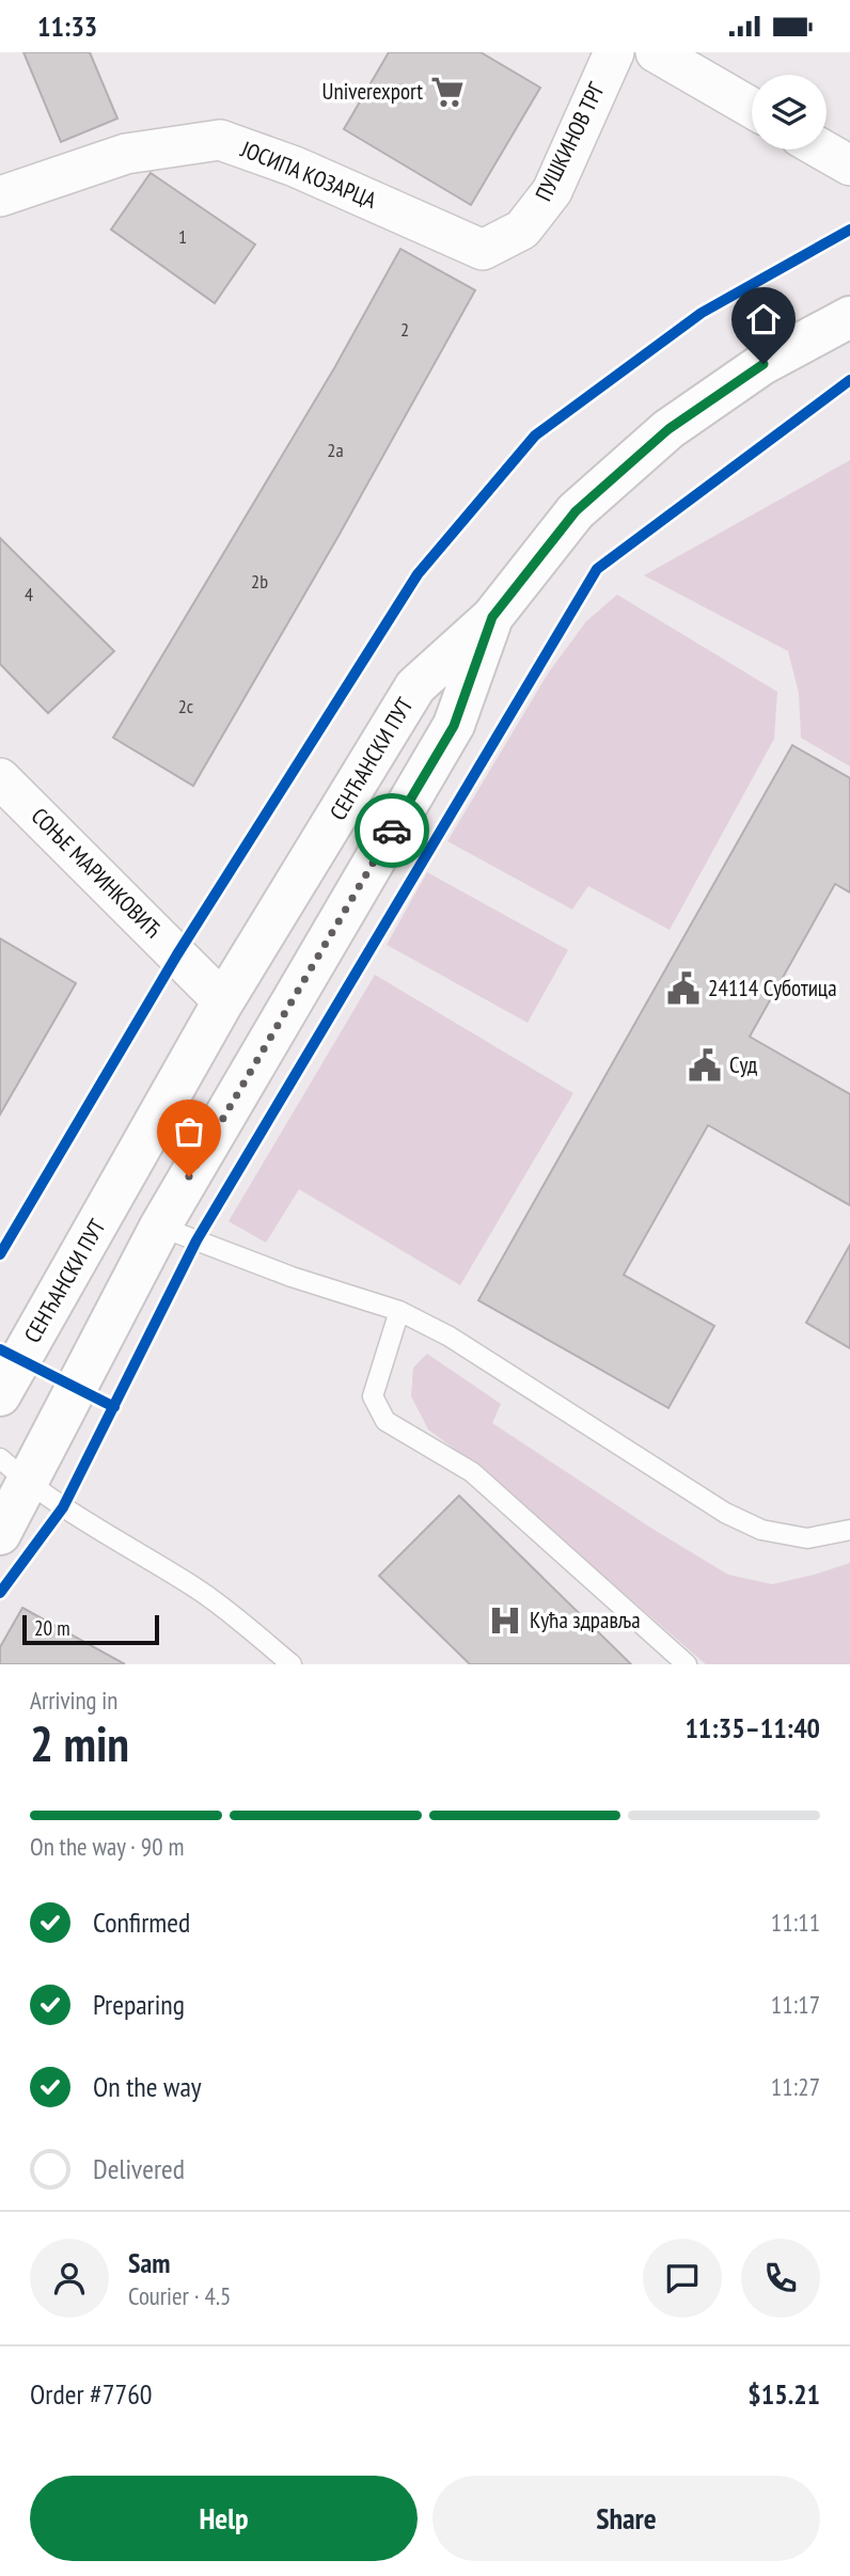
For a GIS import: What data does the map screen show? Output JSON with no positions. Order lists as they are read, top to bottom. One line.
{"streets":{"main road":["СЕНЋАНСКИ ПУТ"],"street":["ПУШКИНОВ ТРГ","ЈОСИПА КОЗАРЦА","СОЊЕ МАРИНКОВИЋ"]},"crossings":[["ПУШКИНОВ ТРГ","ЈОСИПА КОЗАРЦА"],["СЕНЋАНСКИ ПУТ","СОЊЕ МАРИНКОВИЋ"]],"places":{"supermarket":["Univerexport"],"public building":["24114 Суботица","Суд"],"hospital":["Кућа здравља"]},"house_numbers":["1","2","2a","2b","4","2c"],"scale_bar":"20 m","page":{"status":"11:33","scale":"20 m","heading":["2 min","Arriving in","11:35–11:40"],"panel":["Sam","Courier · 4.5","Order #7760","$15.21"],"bar":"On the way · 90 m","list":[["Confirmed","11:11"],["Preparing","11:17"],["On the way","11:27"],"Delivered"],"buttons":["Help","Share"]}}
